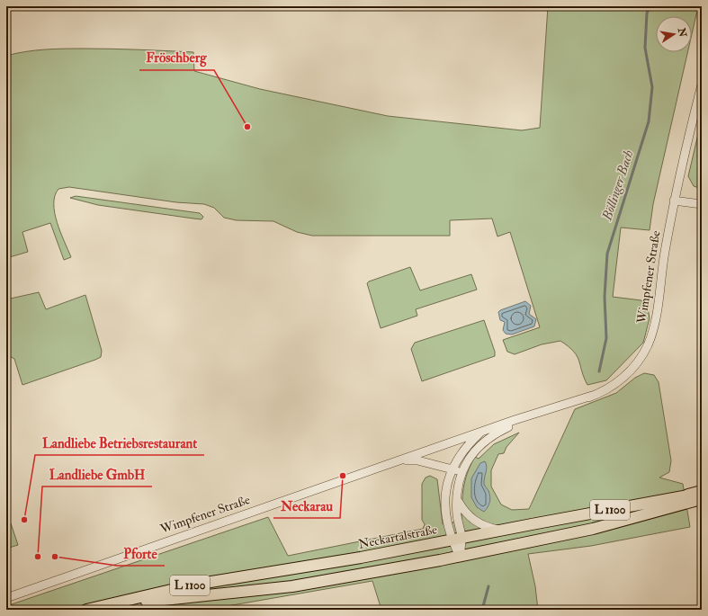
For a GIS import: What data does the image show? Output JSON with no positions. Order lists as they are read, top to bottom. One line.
{"streets":{"main road":["L 1100","Neckartalstraße"],"street":["Wimpfener Straße"]},"crossings":[["Wimpfener Straße","Neckartalstraße"]],"water":["Böllinger Bach"],"places":["Fröschberg","Neckarau","Landliebe Betriebsrestaurant","Landliebe GmbH","Pforte"],"north":"right"}
